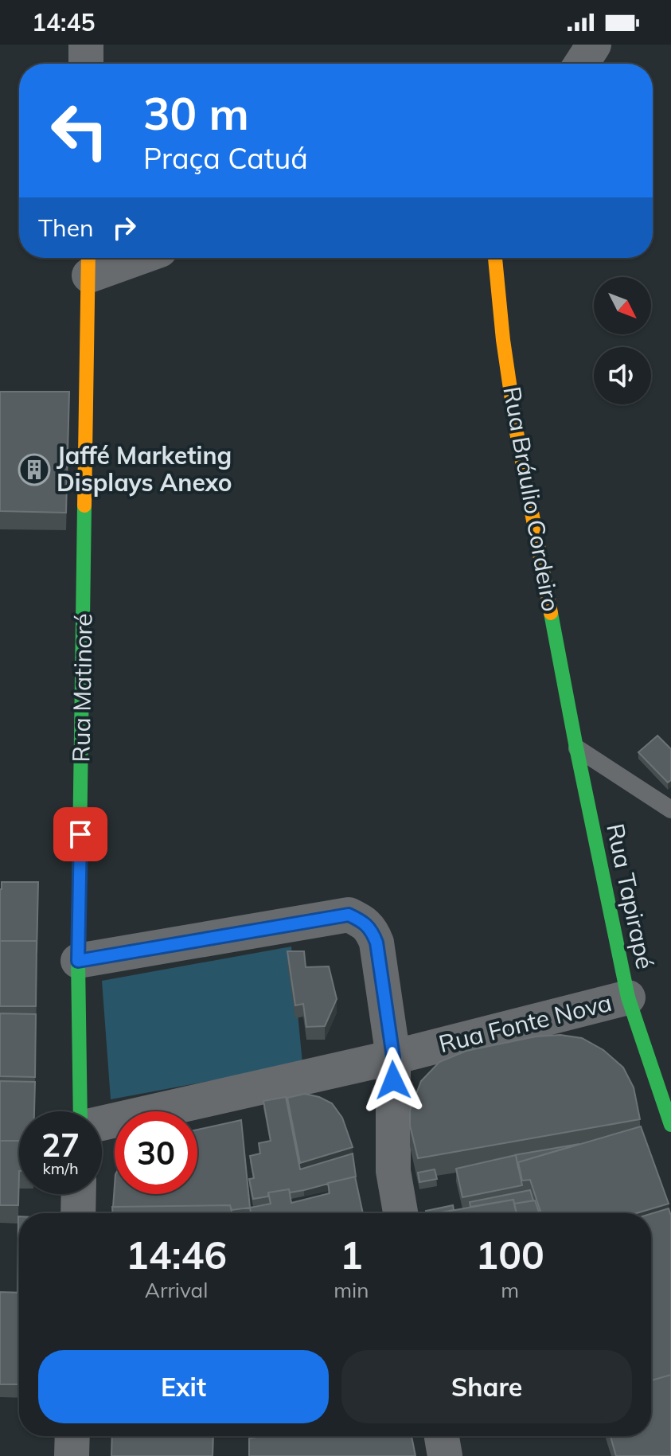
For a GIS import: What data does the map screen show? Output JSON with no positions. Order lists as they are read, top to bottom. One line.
{"streets":{"street":["Rua Bráulio Cordeiro","Rua Matinoré","Rua Tapirapé","Rua Fonte Nova"]},"crossings":[["Rua Bráulio Cordeiro","Rua Tapirapé"],["Rua Tapirapé","Rua Fonte Nova"]],"places":{"building":["Jaffé Marketing Displays Anexo"]},"north":"bottom right","page":{"status":"14:45","turn":["30 m","Praça Catuá"],"then":"Then","speed":"27 km/h","limit":"30","eta":["14:46","Arrival","1","min","100","m"],"buttons":["Exit","Share"]}}
